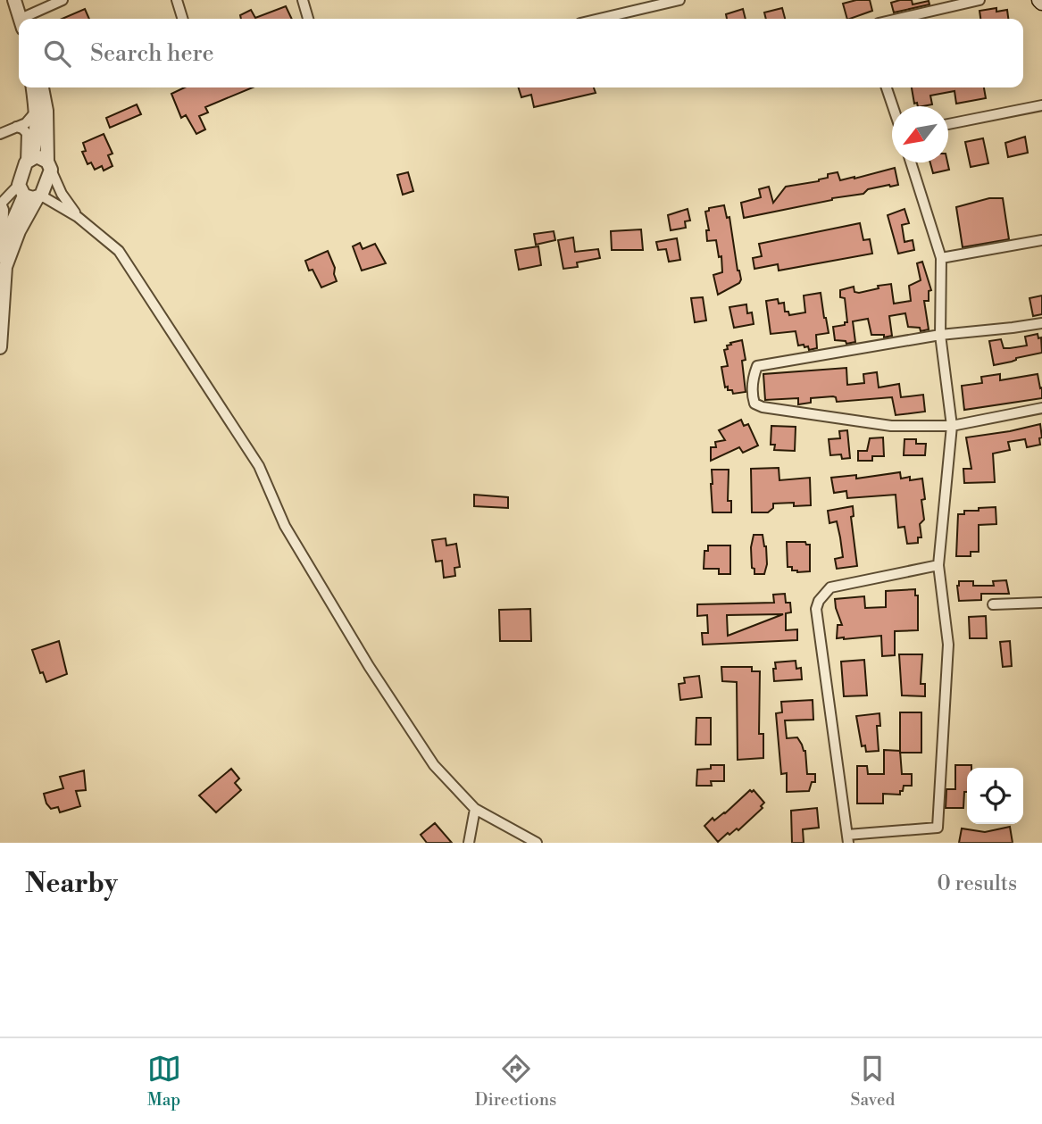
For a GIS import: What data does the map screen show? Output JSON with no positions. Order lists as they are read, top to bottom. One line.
{"north":"bottom left","page":{"search":"Search here","heading":["Nearby","0 results"],"nav":["Map","Directions","Saved"]}}
